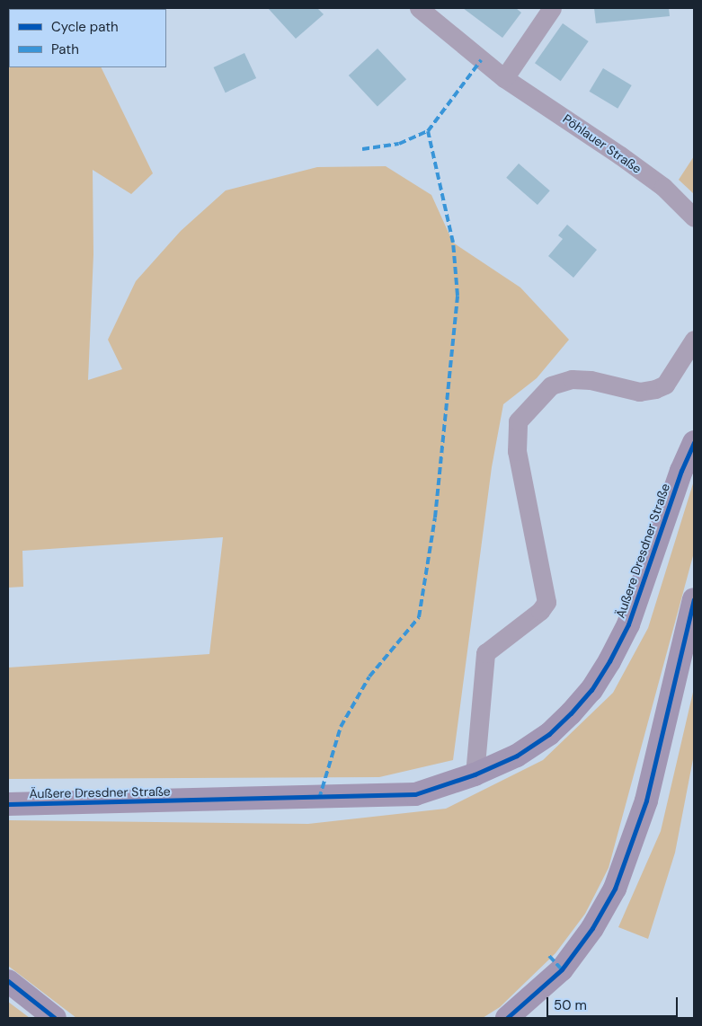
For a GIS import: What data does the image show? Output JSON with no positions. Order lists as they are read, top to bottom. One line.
{"streets":{"main road":["Äußere Dresdner Straße"],"street":["Pöhlauer Straße"]},"legend":["Cycle path","Path"],"scale_bar":"50 m"}
